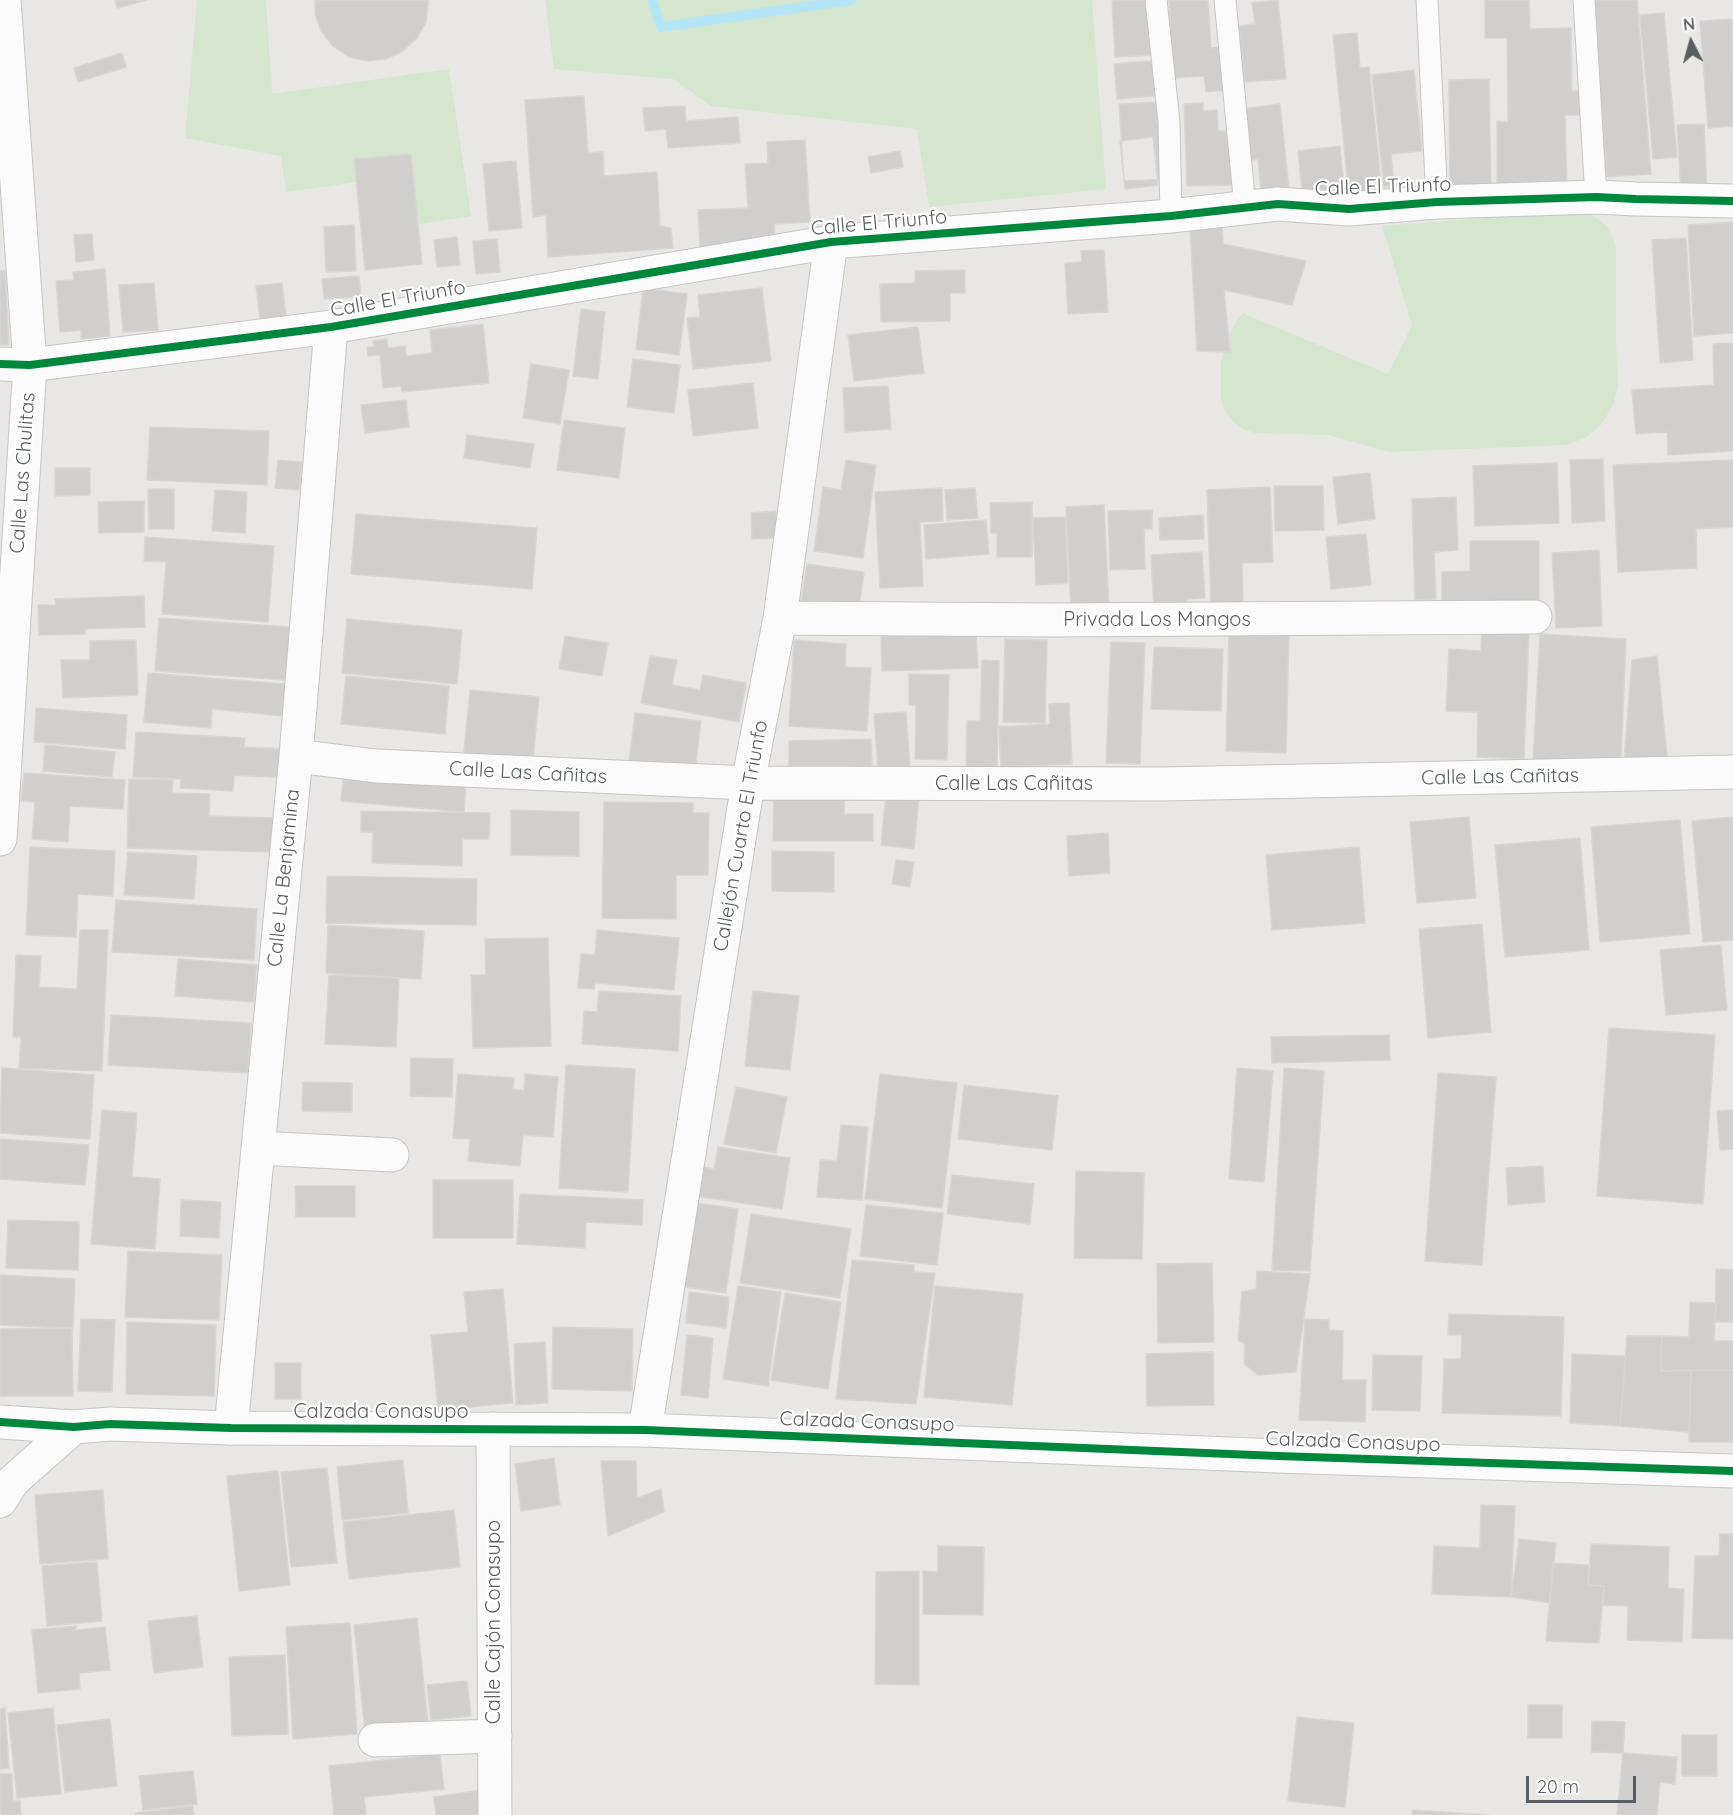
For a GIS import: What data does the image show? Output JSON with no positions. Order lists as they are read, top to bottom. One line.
{"streets":{"street":["Calle El Triunfo","Calle Las Chulitas","Privada Los Mangos","Calle Las Cañitas","Callejón Cuarto El Triunfo","Calle La Benjamina","Calzada Conasupo","Calle Cajón Conasupo"]},"crossings":[["Calle El Triunfo","Calle Las Chulitas"],["Calle El Triunfo","Callejón Cuarto El Triunfo"],["Calle El Triunfo","Calle La Benjamina"],["Privada Los Mangos","Callejón Cuarto El Triunfo"],["Calle Las Cañitas","Callejón Cuarto El Triunfo"],["Calle Las Cañitas","Calle La Benjamina"],["Callejón Cuarto El Triunfo","Calzada Conasupo"],["Calle La Benjamina","Calzada Conasupo"],["Calzada Conasupo","Calle Cajón Conasupo"]],"scale_bar":"20 m","north":"top"}
